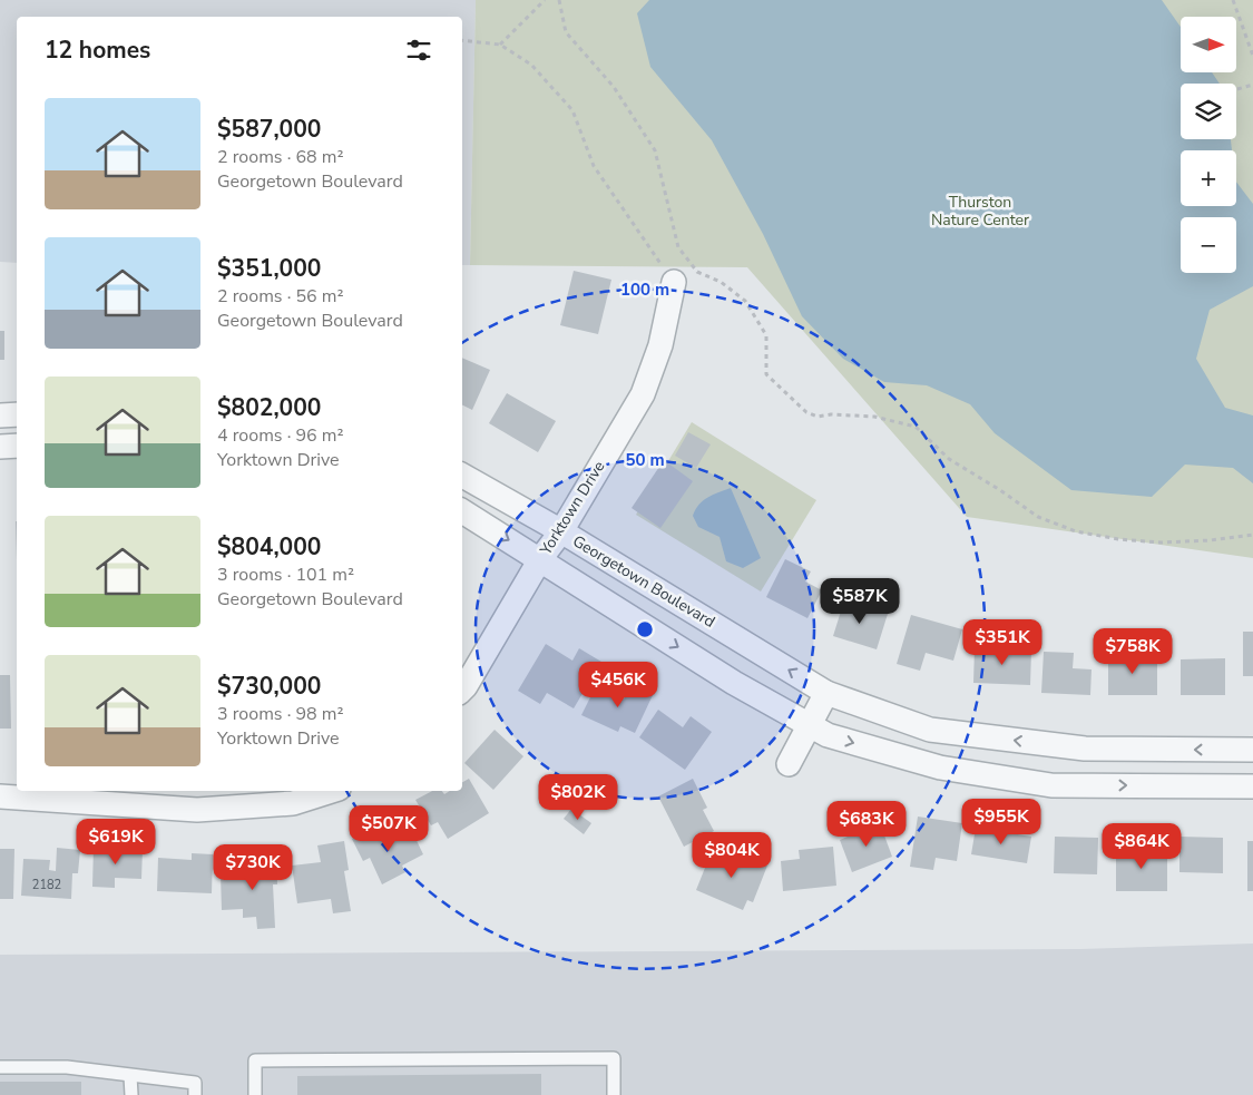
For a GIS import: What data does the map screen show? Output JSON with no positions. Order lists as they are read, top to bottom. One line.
{"streets":{"street":["Yorktown Drive","Georgetown Boulevard"]},"crossings":[["Yorktown Drive","Georgetown Boulevard"]],"parks":["Thurston Nature Center"],"house_numbers":["2182"],"north":"right","page":{"map_buttons":["+","−"],"heading":"12 homes","list":[{"name":"$587,000","note":"2 rooms · 68 m² · Georgetown Boulevard"},{"name":"$351,000","note":"2 rooms · 56 m² · Georgetown Boulevard"},{"name":"$802,000","note":"4 rooms · 96 m² · Yorktown Drive"},{"name":"$804,000","note":"3 rooms · 101 m² · Georgetown Boulevard"},{"name":"$730,000","note":"3 rooms · 98 m² · Yorktown Drive"}],"price":["$587K","$351K","$758K","$456K","$802K","$955K","$683K","$507K","$619K","$864K","$804K","$730K"]},"rings":["100 m","50 m"]}
